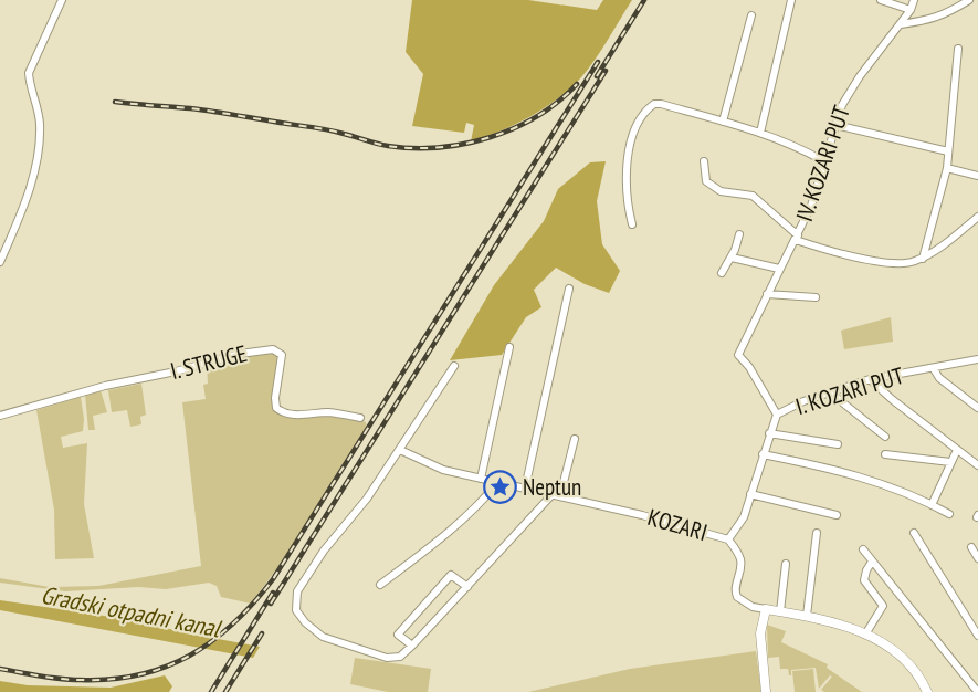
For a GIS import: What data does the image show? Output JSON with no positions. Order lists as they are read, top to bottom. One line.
{"streets":{"street":["IV. KOZARI PUT","I. STRUGE","I. KOZARI PUT","KOZARI"]},"crossings":[["IV. KOZARI PUT","I. KOZARI PUT"],["I. KOZARI PUT","KOZARI"]],"water":["Gradski otpadni kanal"],"places":{"place":["Neptun"]}}
